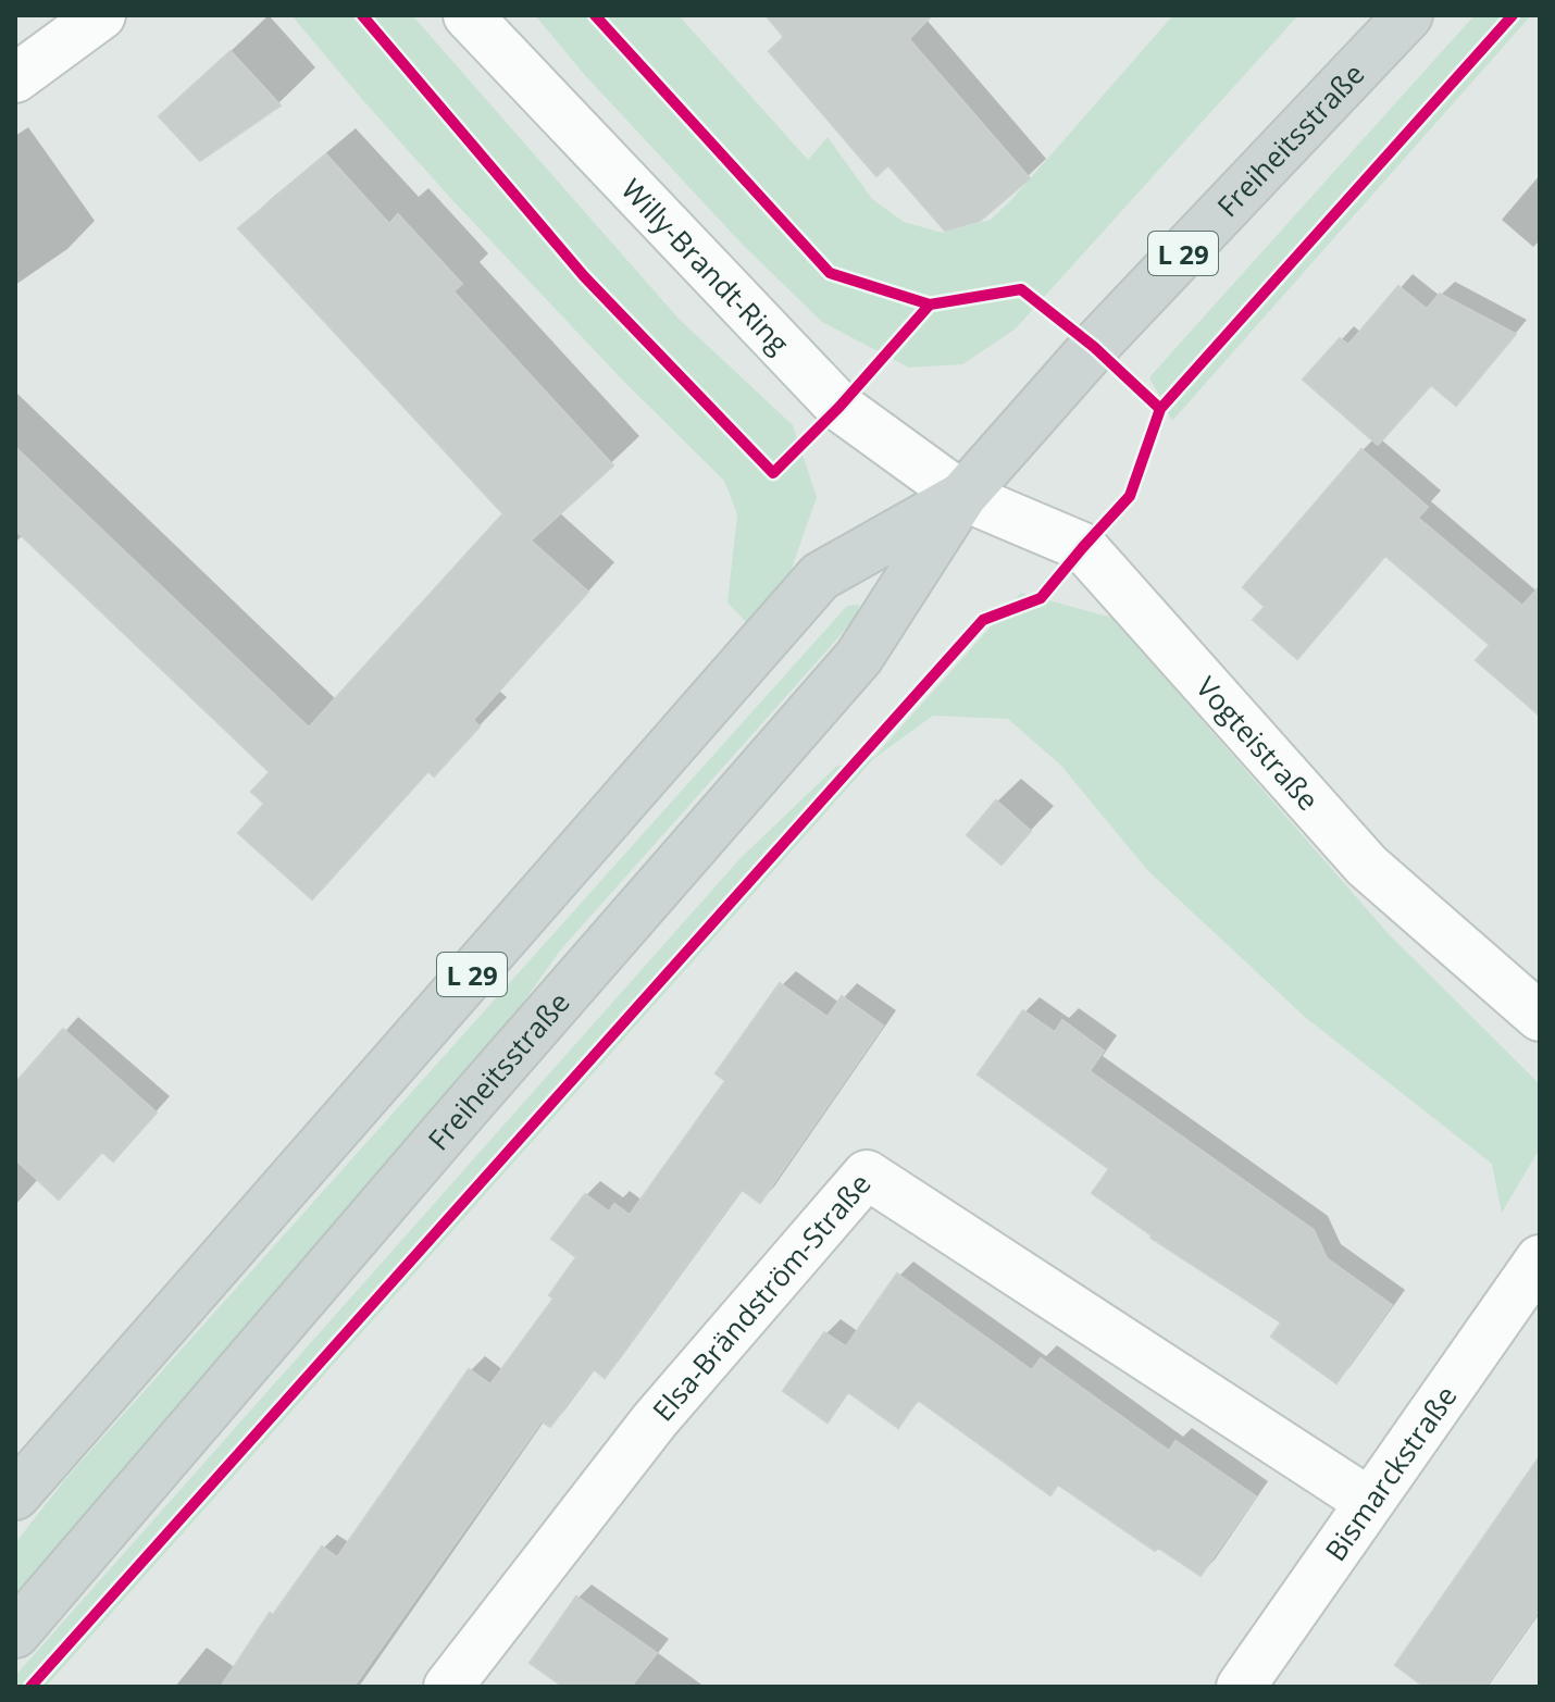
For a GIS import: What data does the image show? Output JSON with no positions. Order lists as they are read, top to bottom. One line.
{"streets":{"main road":["Freiheitsstraße","L 29"],"street":["Willy-Brandt-Ring","Vogteistraße","Elsa-Brändström-Straße","Bismarckstraße"]},"crossings":[["Freiheitsstraße","Willy-Brandt-Ring"],["Freiheitsstraße","Vogteistraße"],["Willy-Brandt-Ring","Vogteistraße"],["Elsa-Brändström-Straße","Bismarckstraße"]]}
